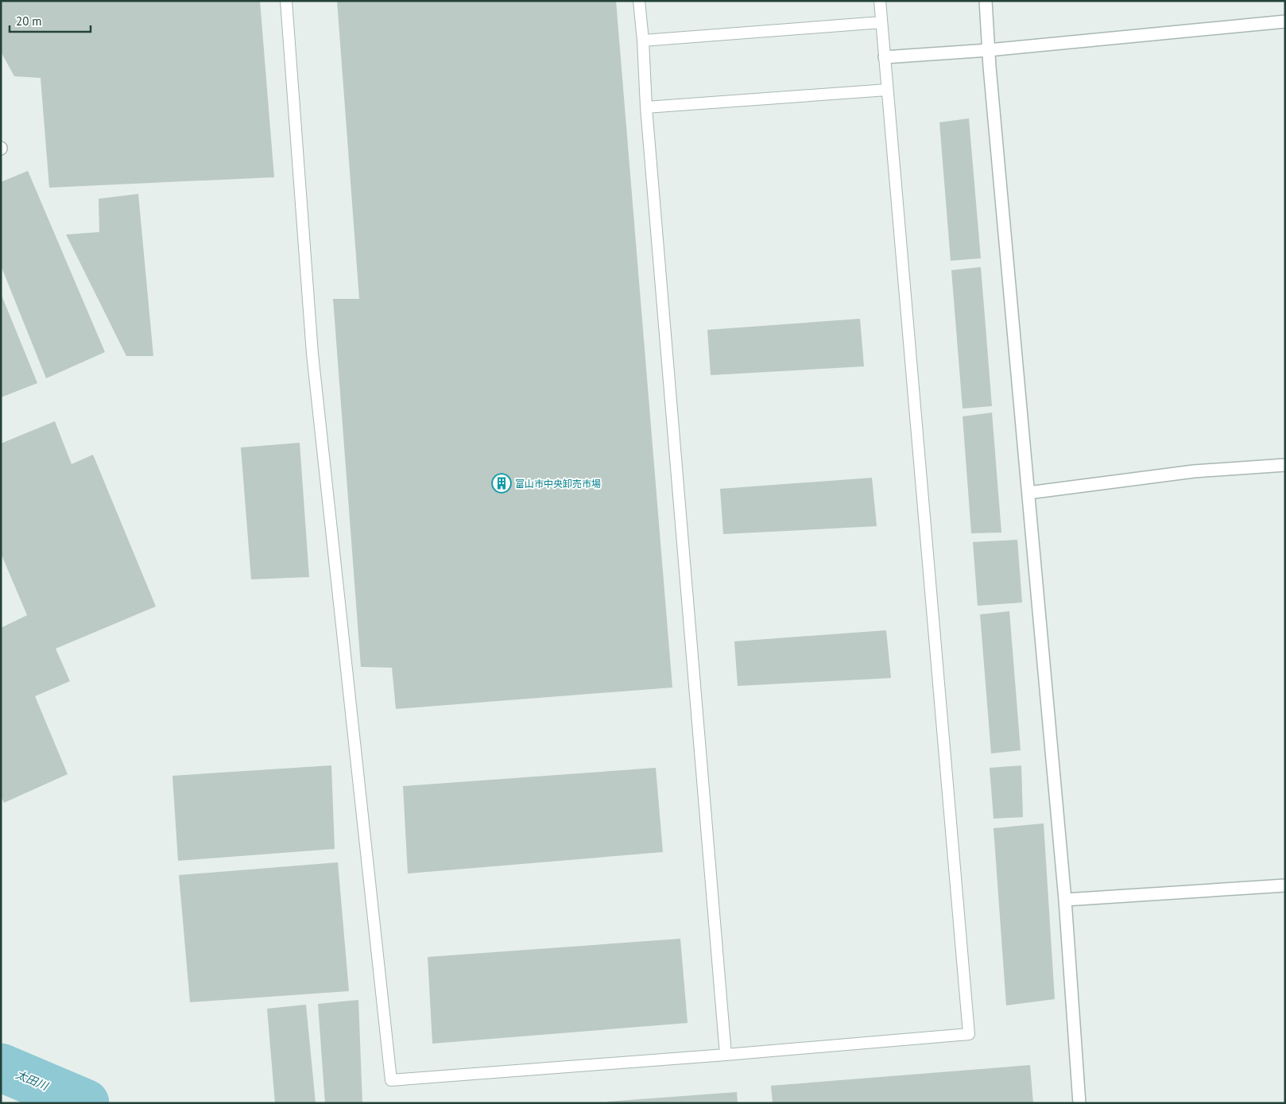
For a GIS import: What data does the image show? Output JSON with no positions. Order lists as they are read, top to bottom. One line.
{"water":["太田川"],"places":{"building":["富山市中央卸売市場"]},"scale_bar":"20 m"}
